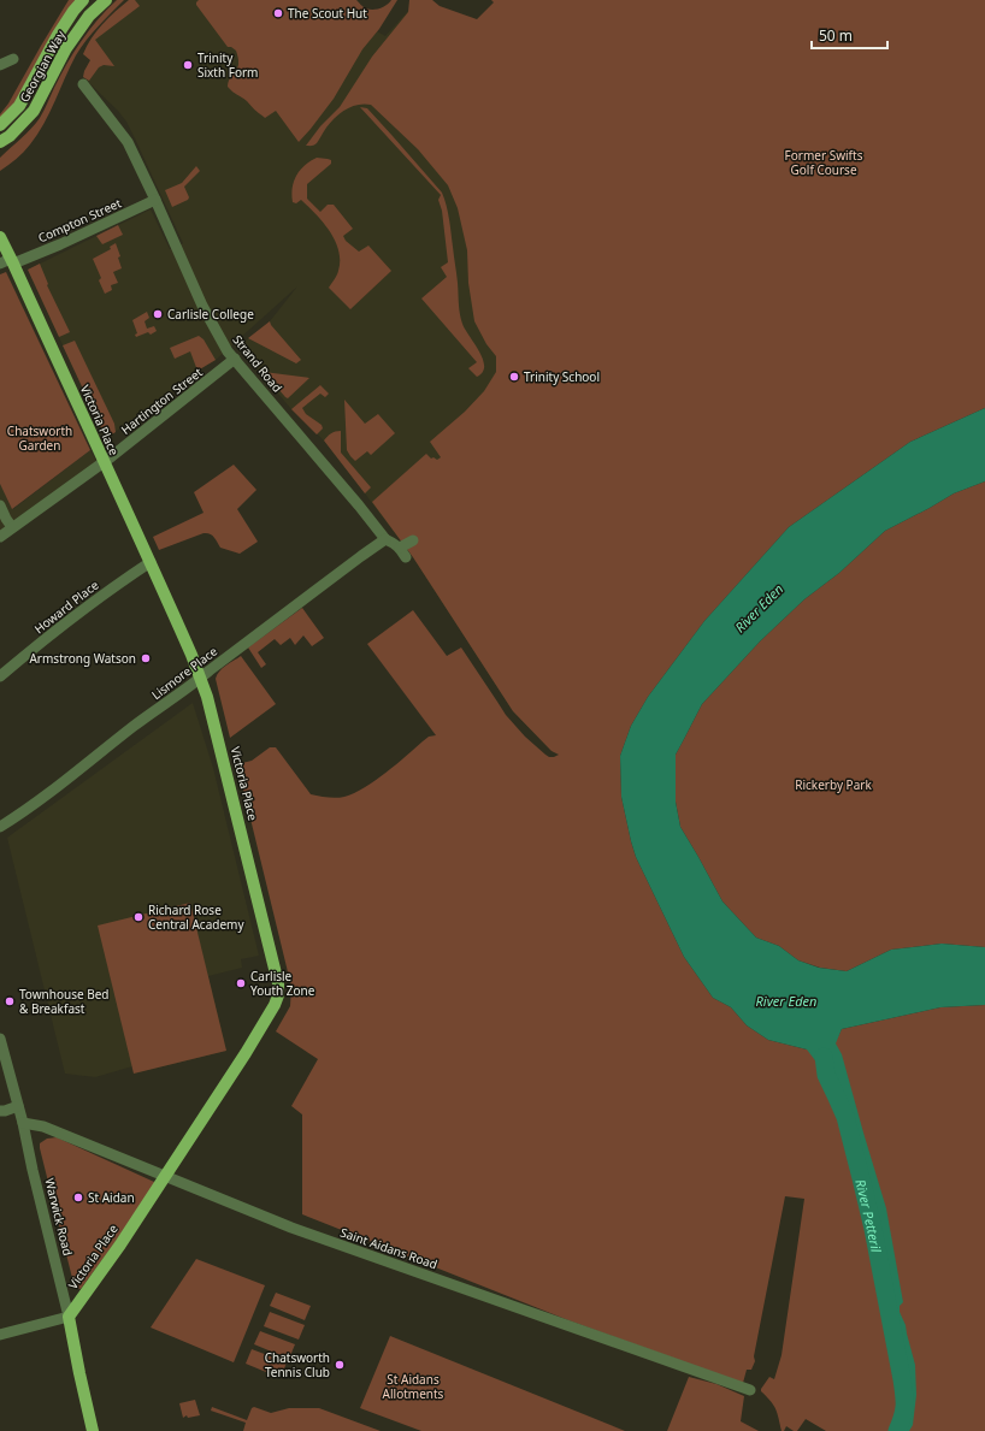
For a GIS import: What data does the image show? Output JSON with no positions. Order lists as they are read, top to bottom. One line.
{"streets":{"main road":["Georgian Way","Victoria Place","Warwick Road"],"street":["Compton Street","Strand Road","Hartington Street","Howard Place","Lismore Place","Saint Aidans Road"]},"crossings":[["Compton Street","Strand Road"],["Compton Street","Victoria Place"],["Strand Road","Hartington Street"],["Strand Road","Lismore Place"],["Hartington Street","Victoria Place"],["Victoria Place","Howard Place"],["Victoria Place","Lismore Place"],["Victoria Place","Warwick Road"],["Victoria Place","Saint Aidans Road"],["Warwick Road","Saint Aidans Road"]],"water":["River Eden","River Petteril"],"parks":["Former Swifts Golf Course","Chatsworth Garden","Rickerby Park","St Aidans Allotments"],"places":["The Scout Hut","Trinity Sixth Form","Carlisle College","Trinity School","Armstrong Watson","Richard Rose Central Academy","Carlisle Youth Zone","Townhouse Bed & Breakfast","St Aidan","Chatsworth Tennis Club"],"scale_bar":"50 m"}
